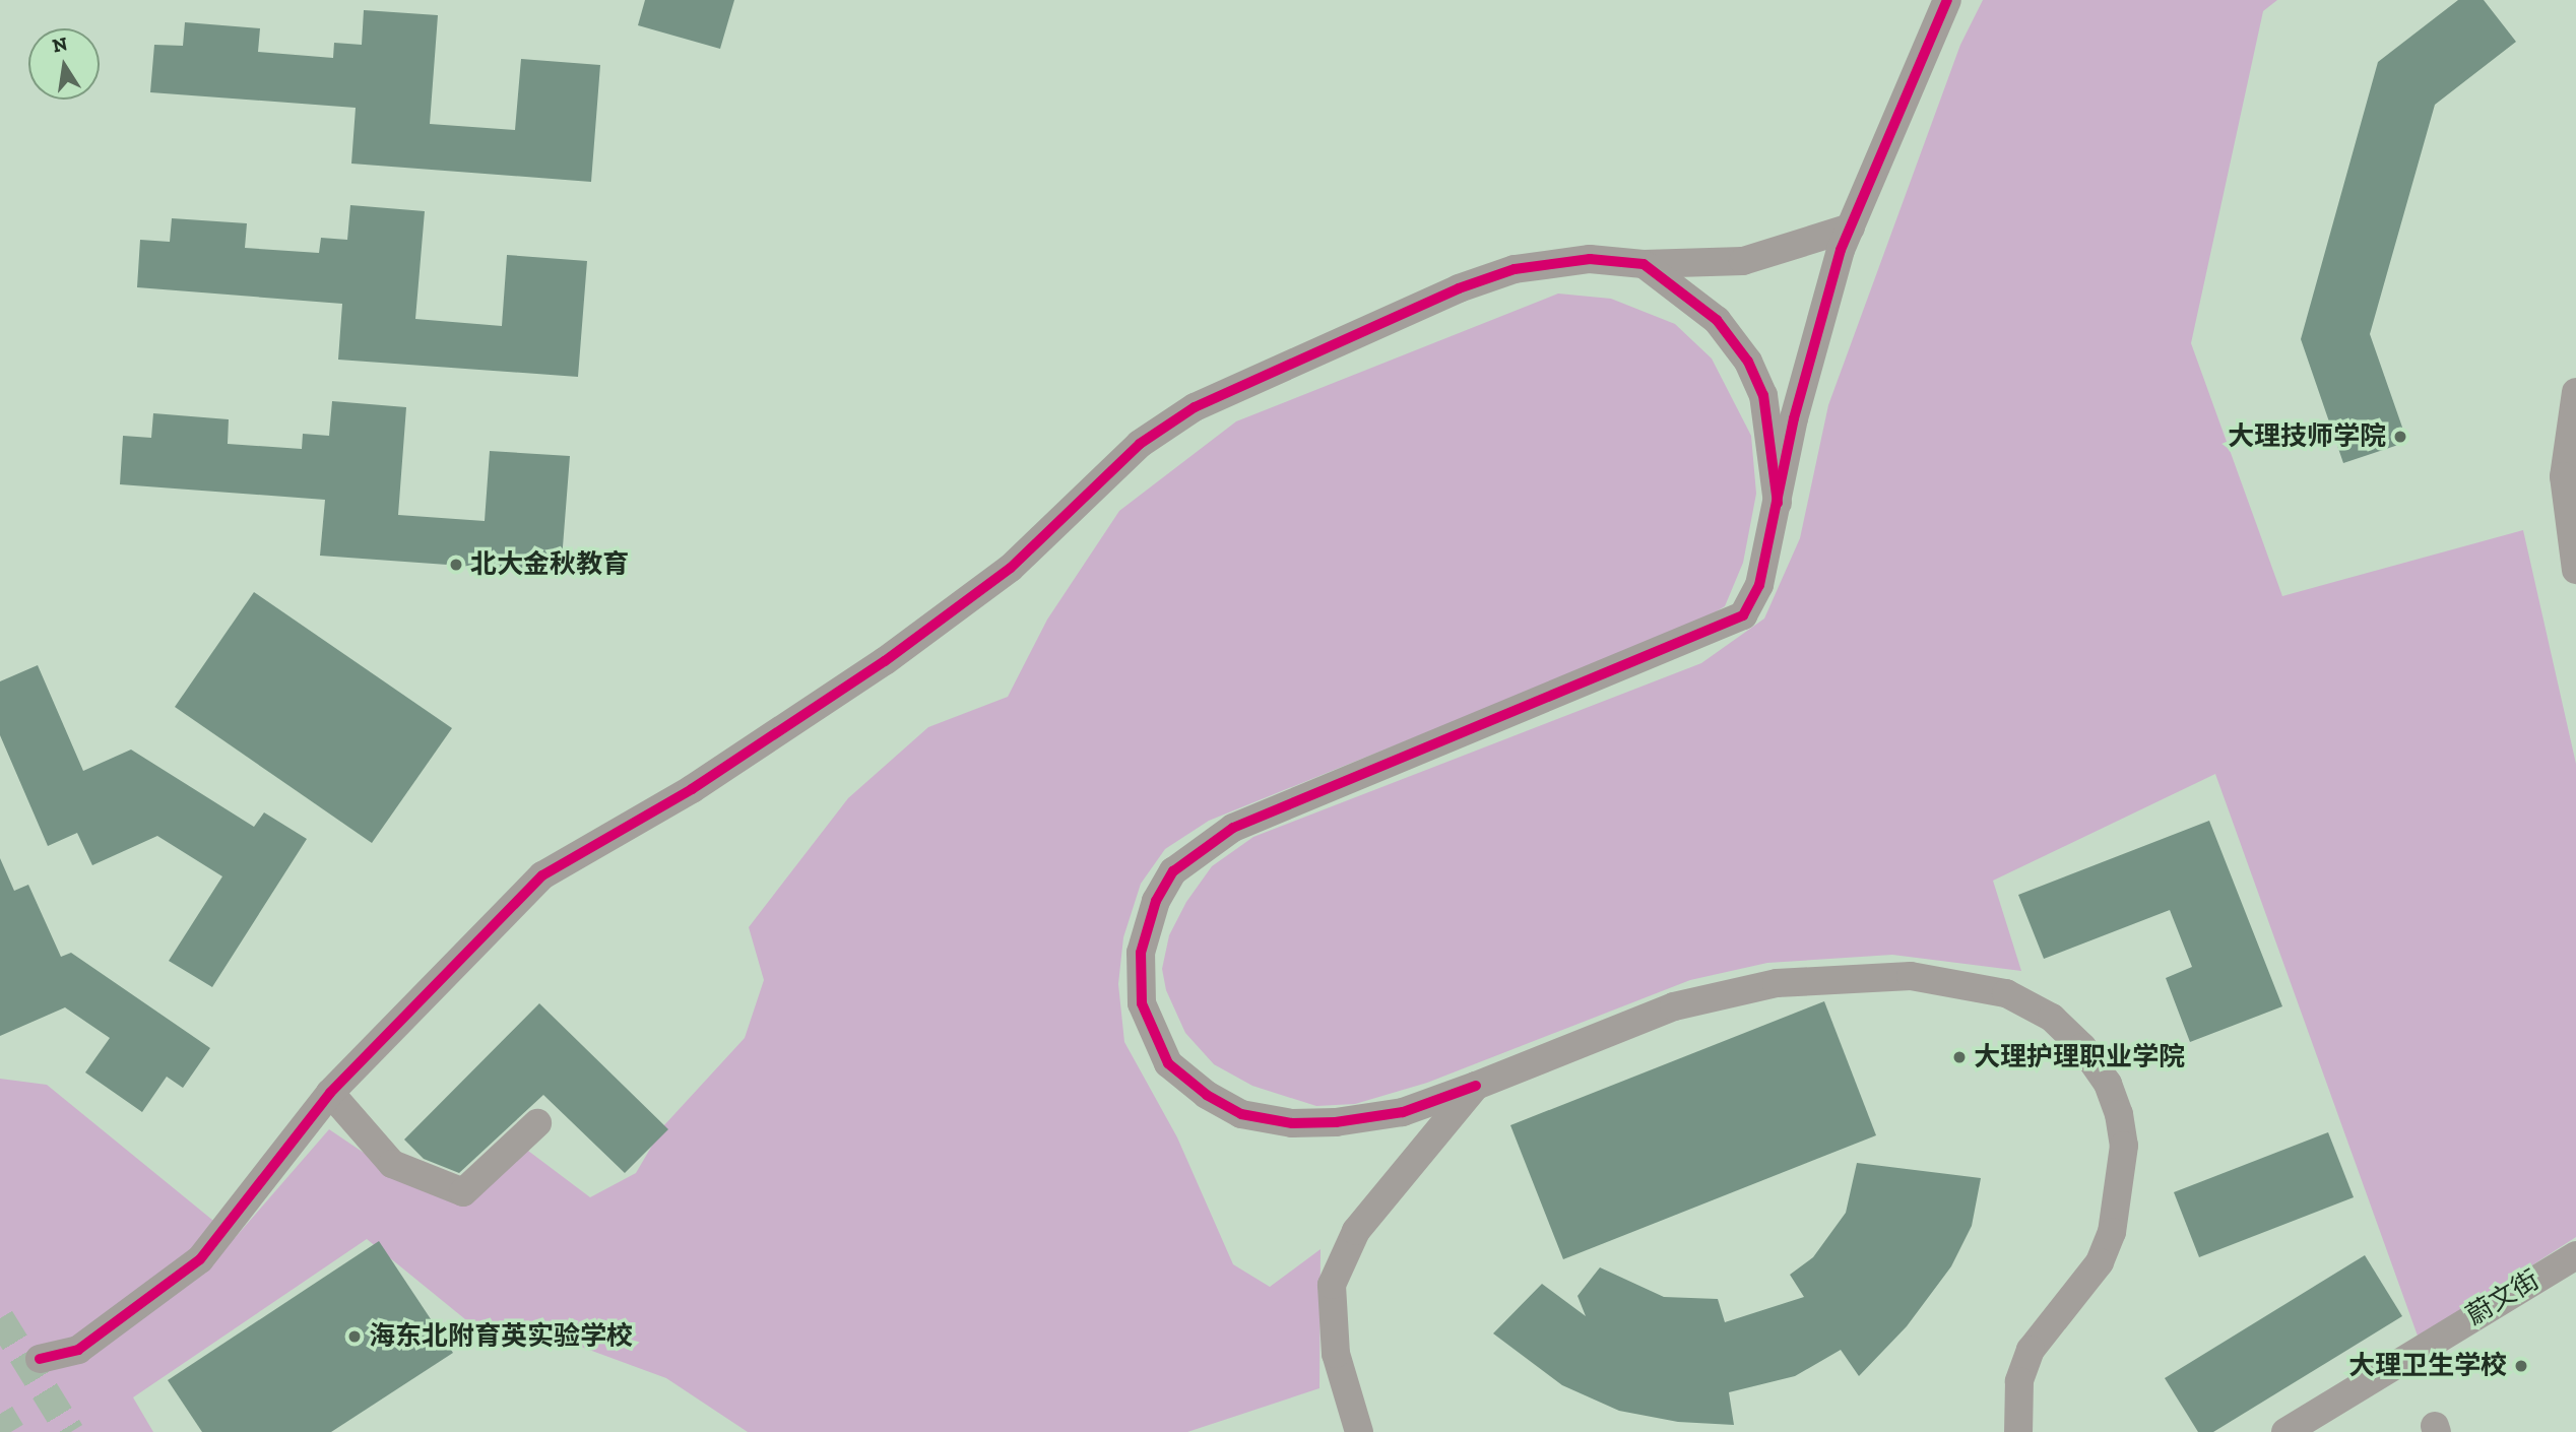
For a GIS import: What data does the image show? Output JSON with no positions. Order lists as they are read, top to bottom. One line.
{"streets":{"street":["蔚文街"]},"places":["大理技师学院","北大金秋教育","大理护理职业学院","海东北附育英实验学校","大理卫生学校"],"north":"top"}
